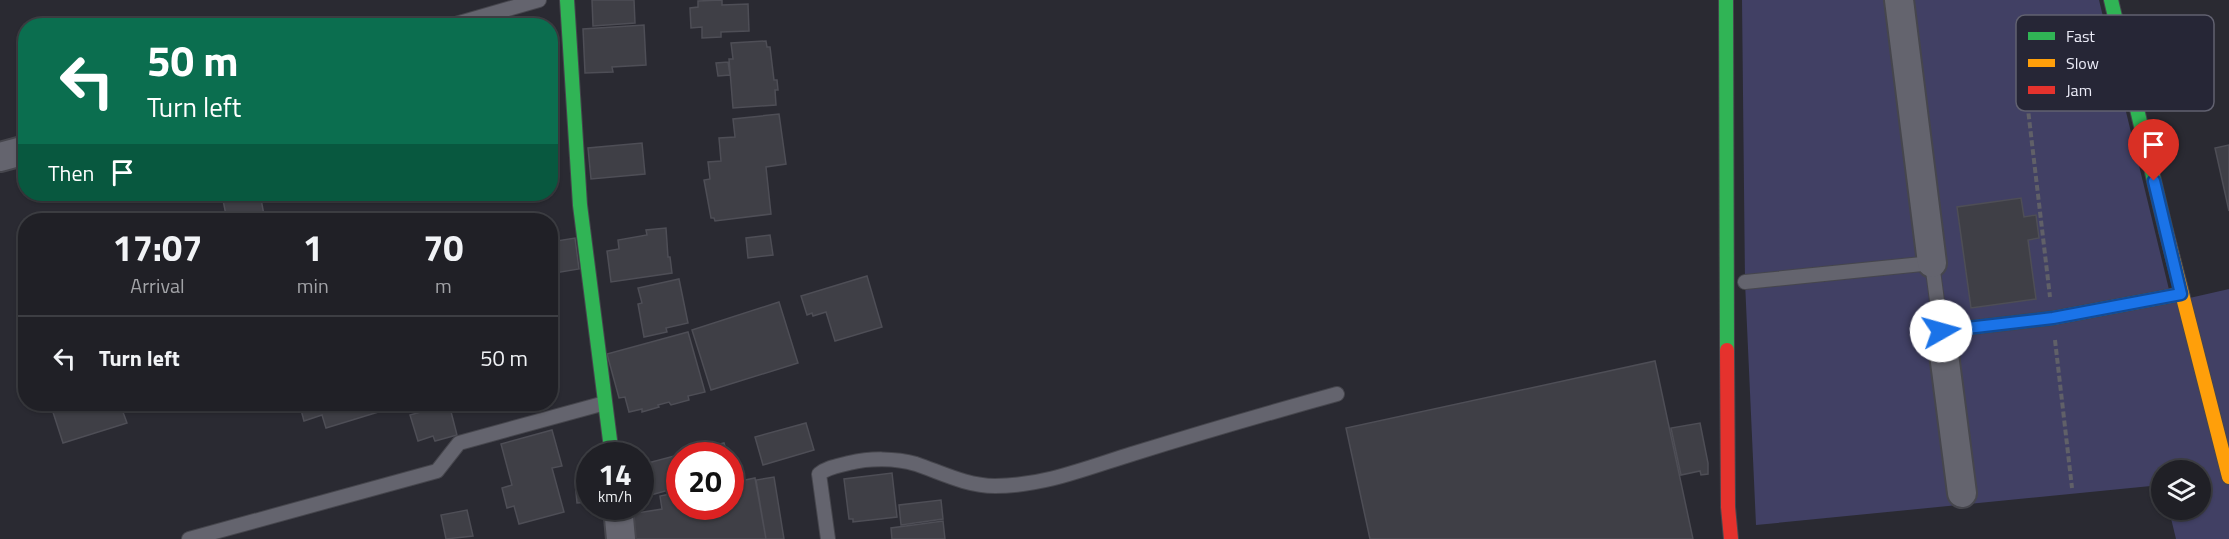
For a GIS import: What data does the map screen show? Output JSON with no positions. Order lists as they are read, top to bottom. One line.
{"legend":["Fast","Slow","Jam"],"page":{"turn":["50 m","Turn left"],"then":"Then","eta":["17:07","Arrival","1","min","70","m"],"list":[{"name":"Turn left","value":"50 m"}],"speed":"14 km/h","limit":"20"}}
